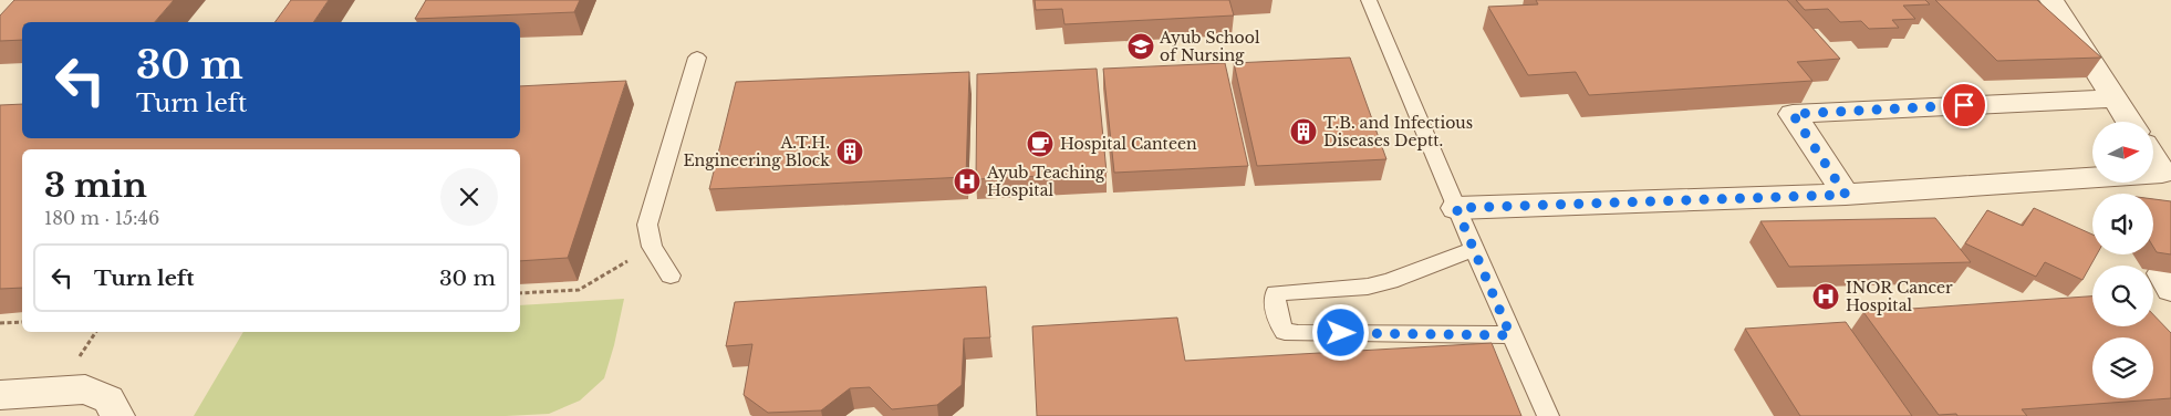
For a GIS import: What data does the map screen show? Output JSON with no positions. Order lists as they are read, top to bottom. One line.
{"places":{"school or university":["Ayub School of Nursing"],"building":["T.B. and Infectious Diseases Deptt.","A.T.H. Engineering Block"],"cafe":["Hospital Canteen"],"hospital":["Ayub Teaching Hospital","INOR Cancer Hospital"]},"north":"right","page":{"turn":["30 m","Turn left"],"heading":["3 min","180 m · 15:46"],"list":[{"name":"Turn left","value":"30 m"}]}}
